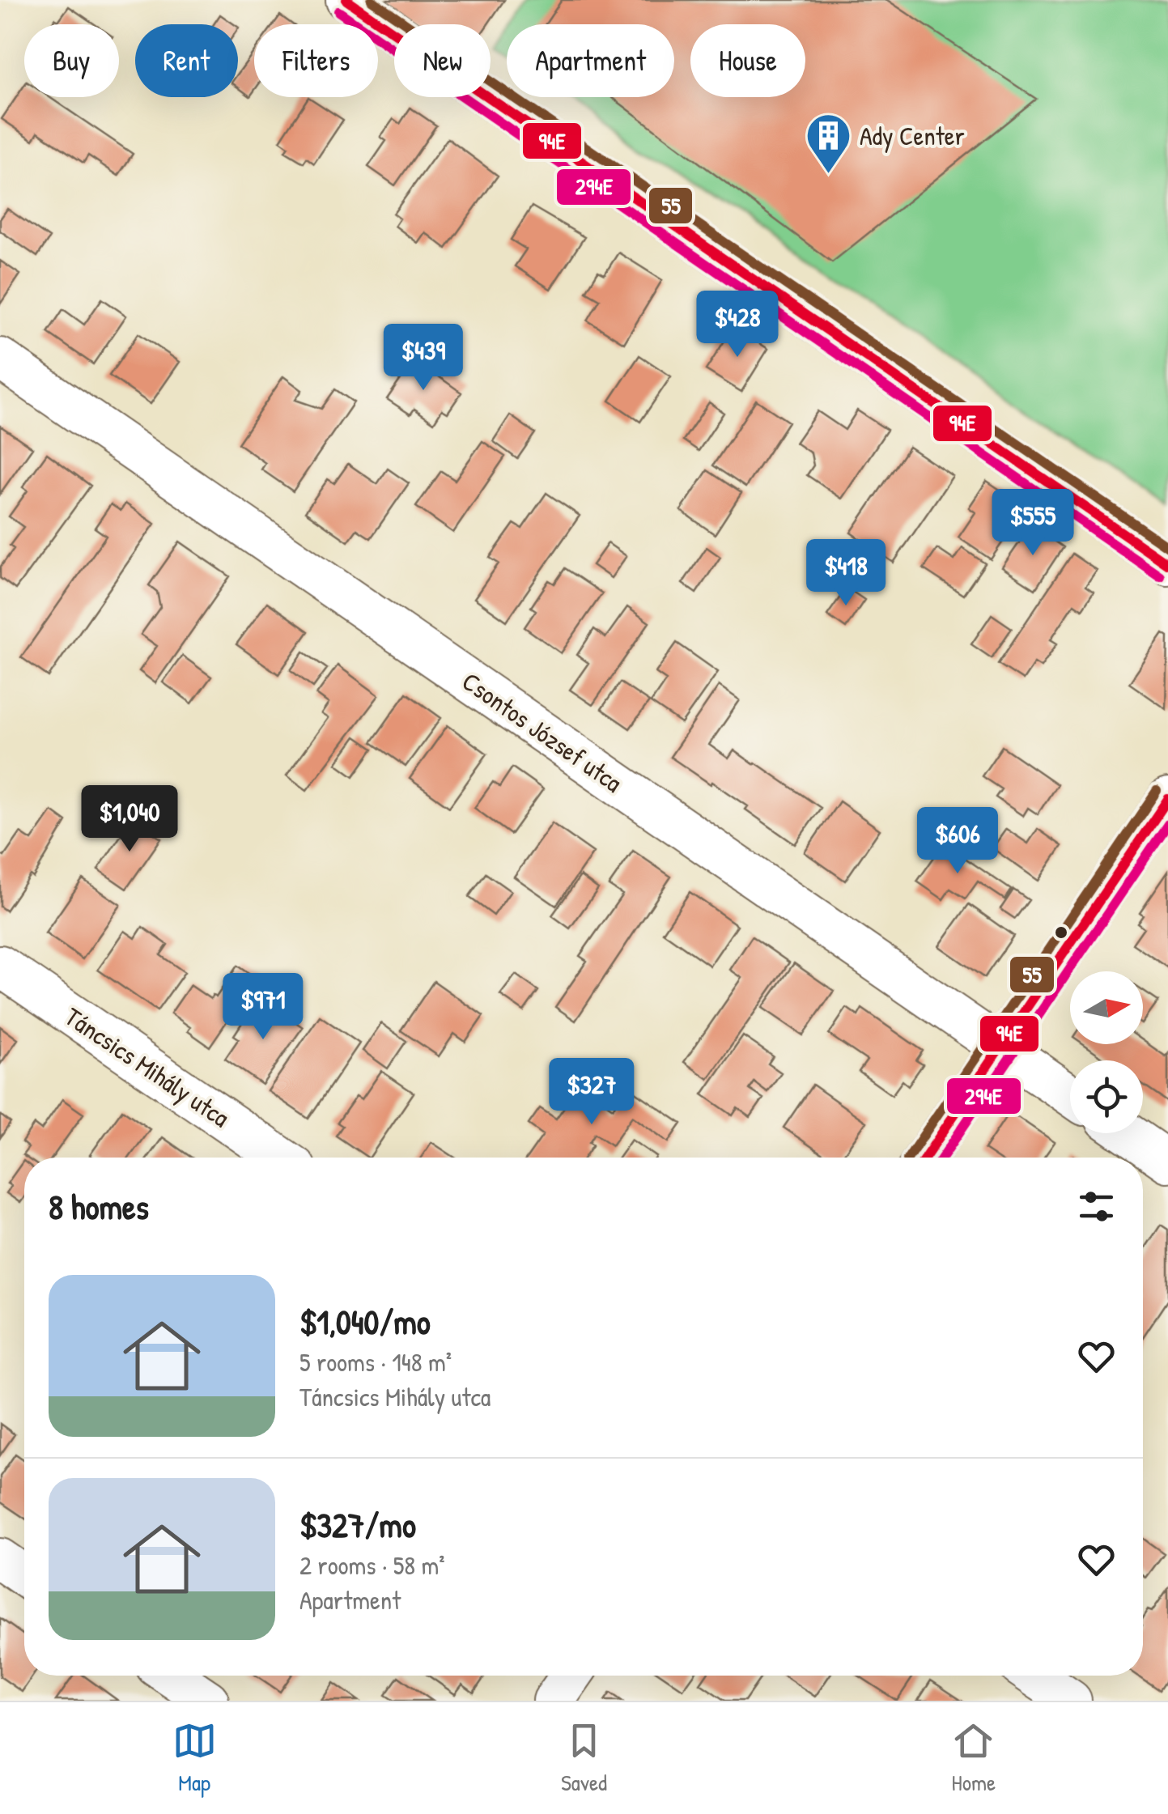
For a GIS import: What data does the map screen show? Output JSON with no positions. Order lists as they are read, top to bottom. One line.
{"streets":{"street":["Csontos József utca","Táncsics Mihály utca"]},"places":{"building":["Ady Center"]},"lines":["transit line 94E","transit line 55","transit line 294E"],"north":"right","page":{"chip":["Buy","Rent","Filters","New","Apartment","House"],"price":["$428","$439","$555","$418","$1,040","$606","$971","$327"],"heading":"8 homes","list":[{"name":"$1,040/mo","note":"5 rooms · 148 m² · Táncsics Mihály utca"},{"name":"$327/mo","note":"2 rooms · 58 m² · Apartment"}],"tabs":["Map","Saved","Home"]}}
